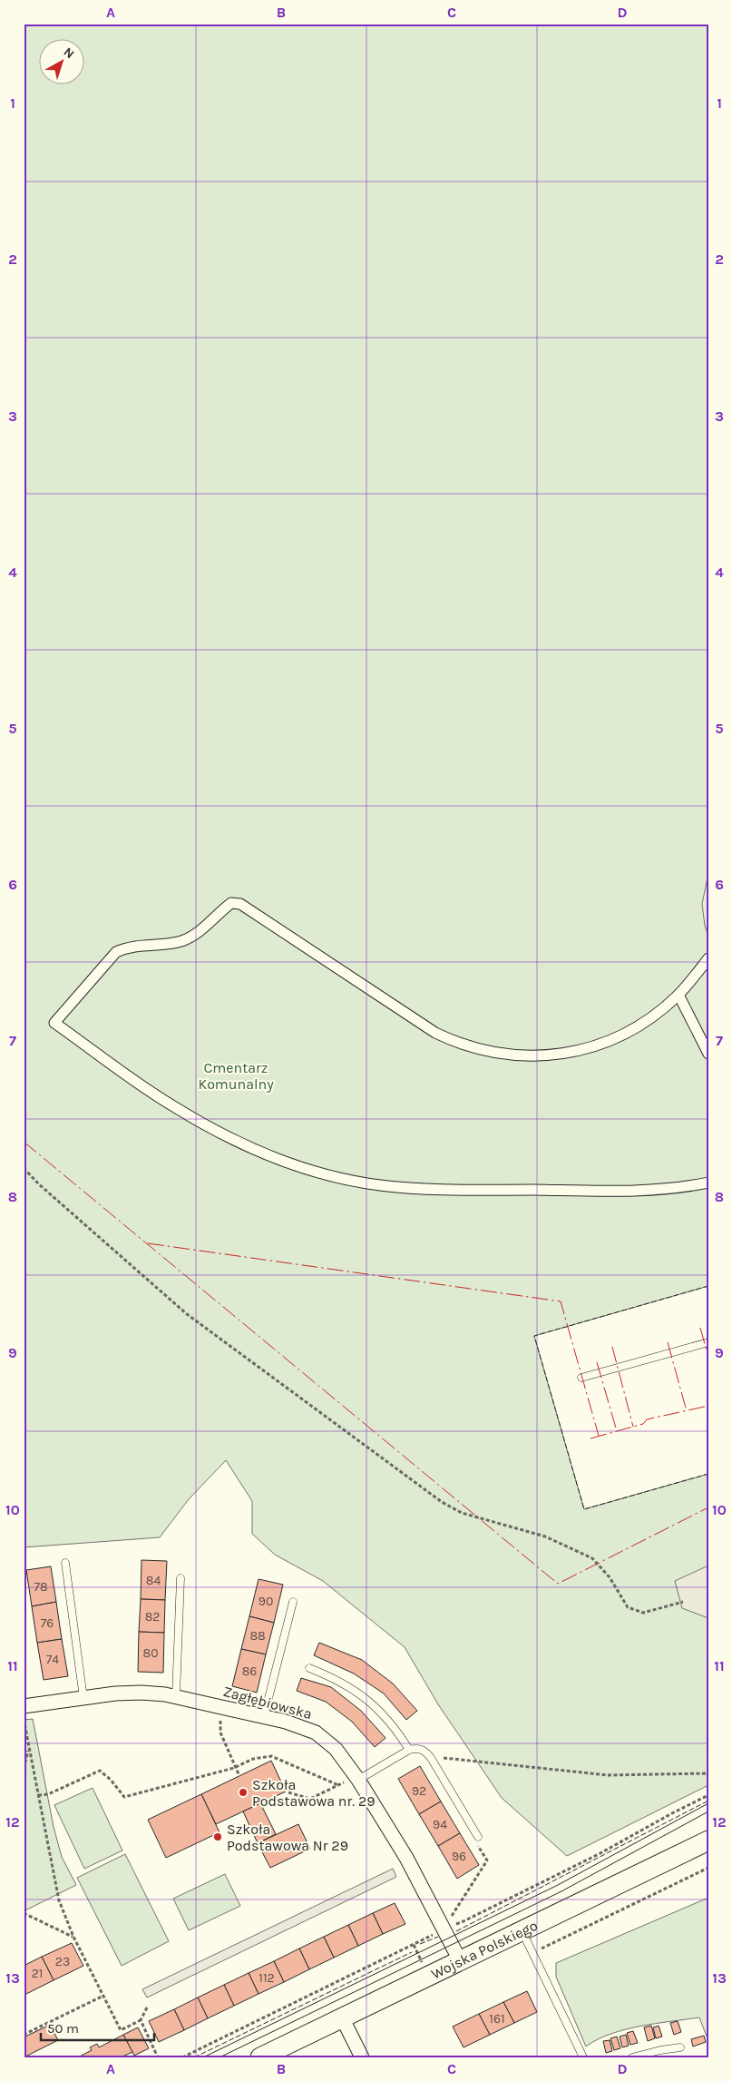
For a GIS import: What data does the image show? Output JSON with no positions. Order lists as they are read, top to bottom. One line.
{"streets":{"main road":["Wojska Polskiego"],"street":["Zagłębiowska"]},"crossings":[["Zagłębiowska","Wojska Polskiego"]],"parks":["Cmentarz Komunalny"],"places":["Szkoła Podstawowa nr. 29","Szkoła Podstawowa Nr 29"],"house_numbers":["84","78","90","82","76","88","80","74","86","92","94","96","23","21","112","161"],"scale_bar":"50 m","north":"top right","grid":{"columns":["A","B","C","D"],"rows":["1","2","3","4","5","6","7","8","9","10","11","12","13"]}}
